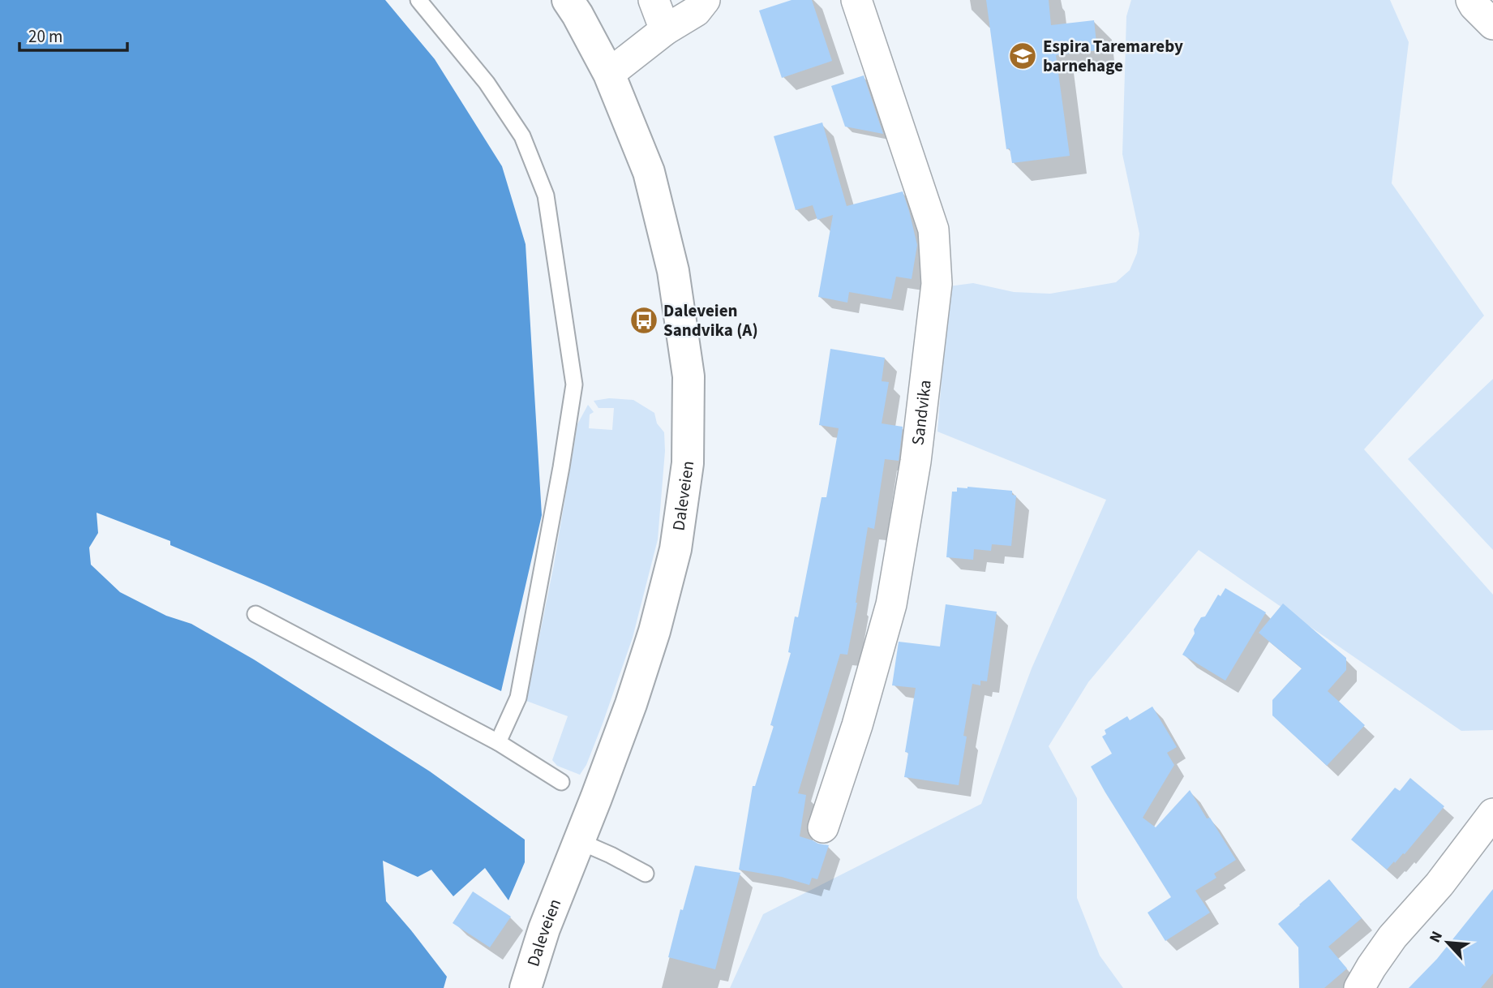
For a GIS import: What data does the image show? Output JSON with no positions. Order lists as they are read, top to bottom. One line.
{"streets":{"main road":["Daleveien"],"street":["Sandvika"]},"places":{"school or university":["Espira Taremareby barnehage"],"bus stop":["Daleveien Sandvika (A)"]},"scale_bar":"20 m","north":"top left"}
